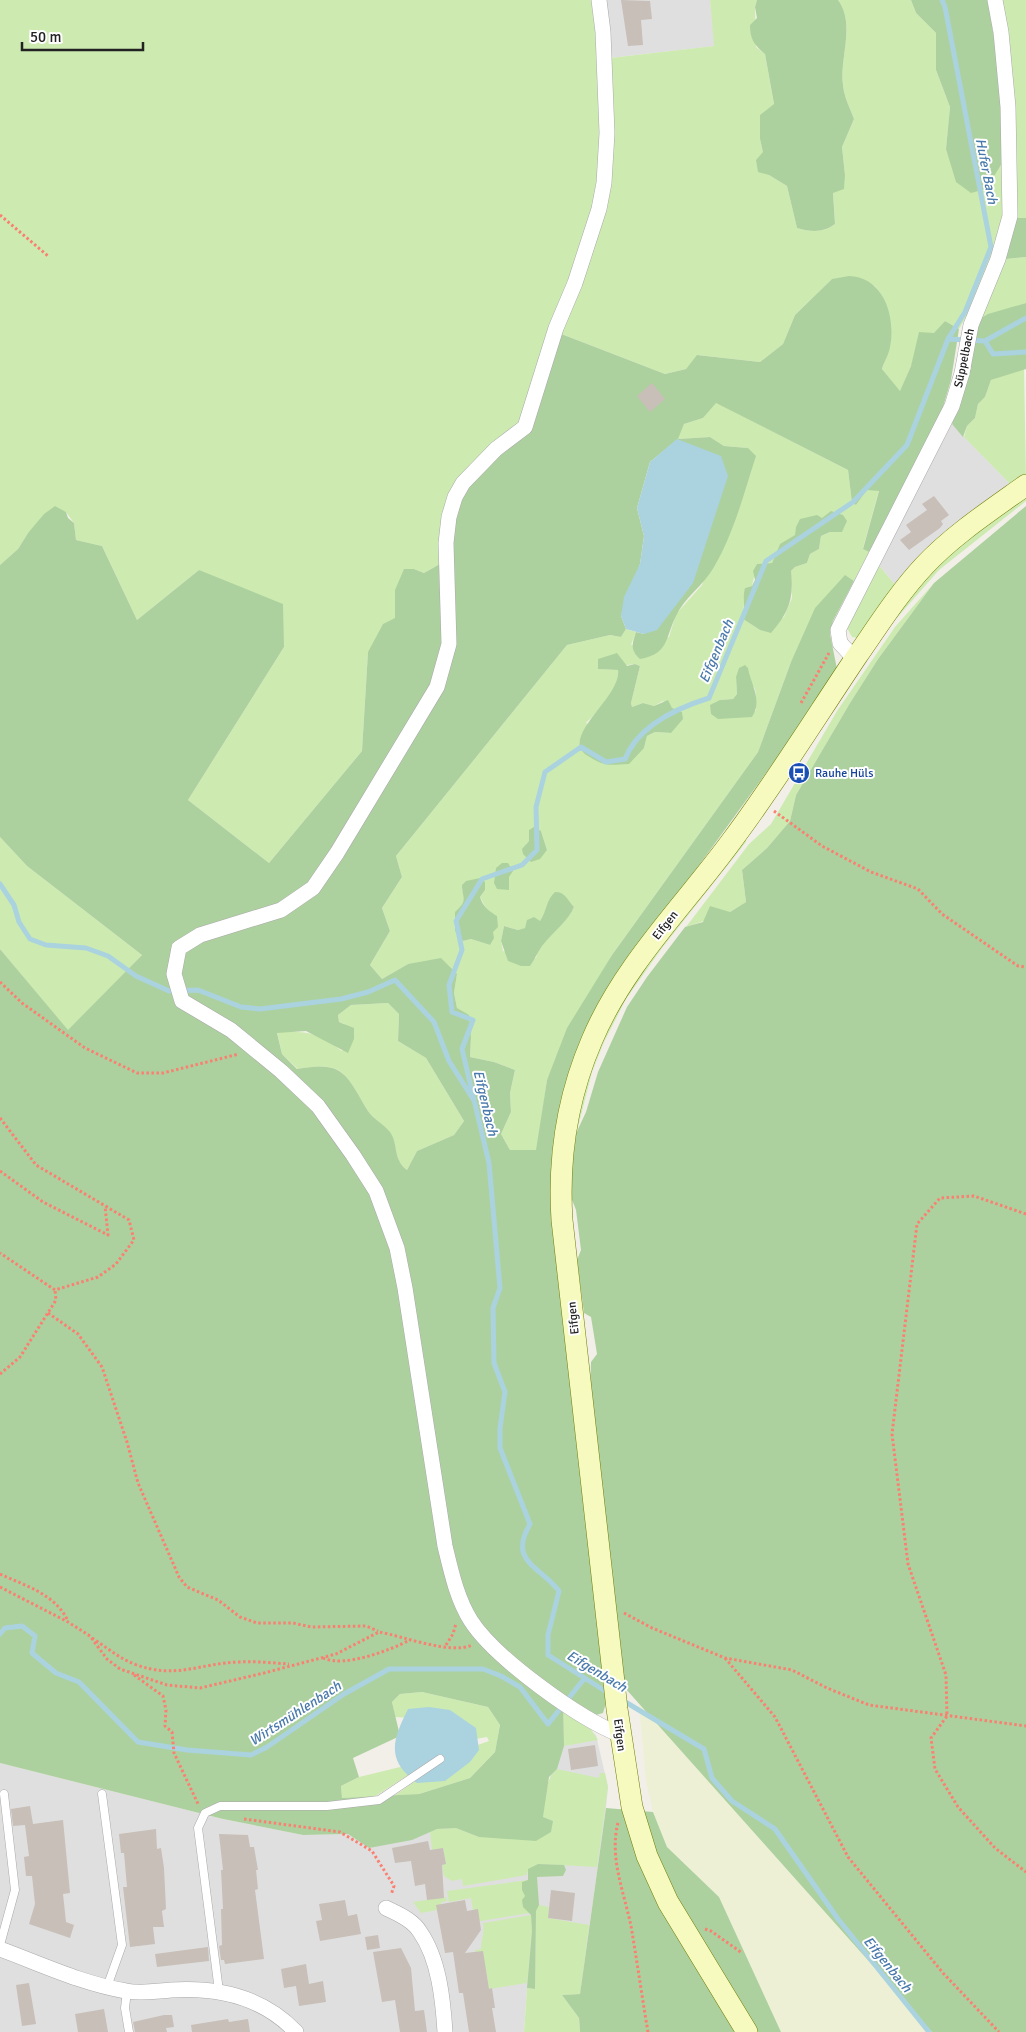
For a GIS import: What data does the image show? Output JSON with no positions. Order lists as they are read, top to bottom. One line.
{"streets":{"main road":["Eifgen"],"street":["Süppelbach"]},"water":["Hufer Bach","Eifgenbach","Wirtsmühlenbach"],"places":{"bus stop":["Rauhe Hüls"]},"scale_bar":"50 m"}
